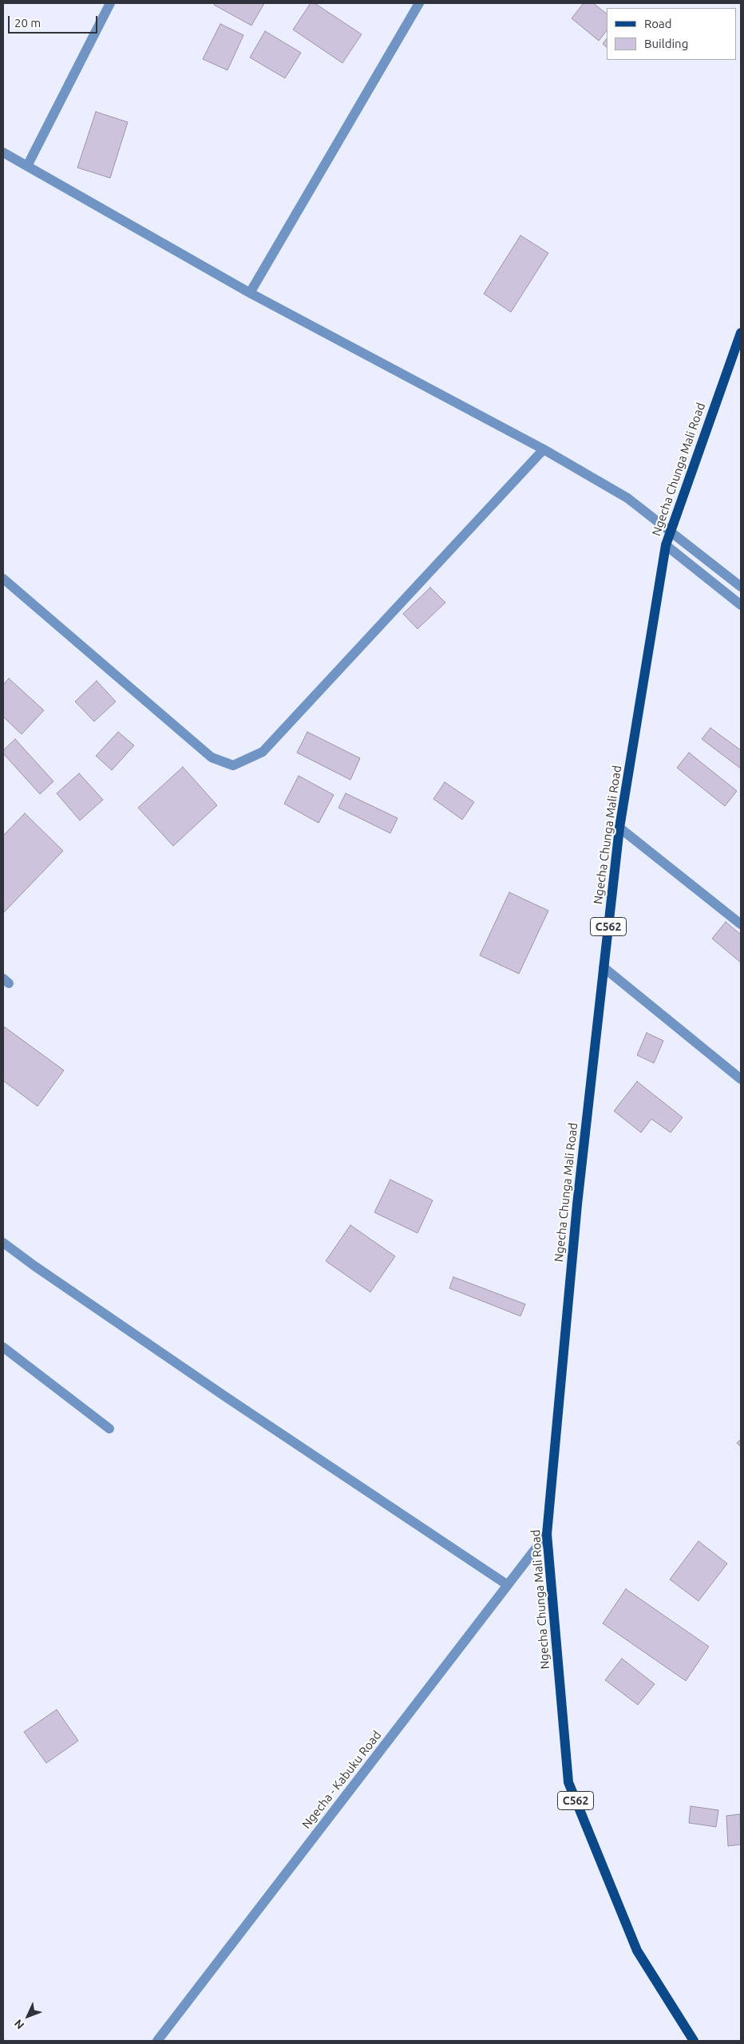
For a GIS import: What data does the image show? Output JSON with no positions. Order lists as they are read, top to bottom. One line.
{"streets":{"main road":["Ngecha Chunga Mali Road","C562"],"street":["Ngecha - Kabuku Road"]},"crossings":[["Ngecha Chunga Mali Road","Ngecha - Kabuku Road"]],"legend":["Road","Building"],"scale_bar":"20 m","north":"bottom left"}
